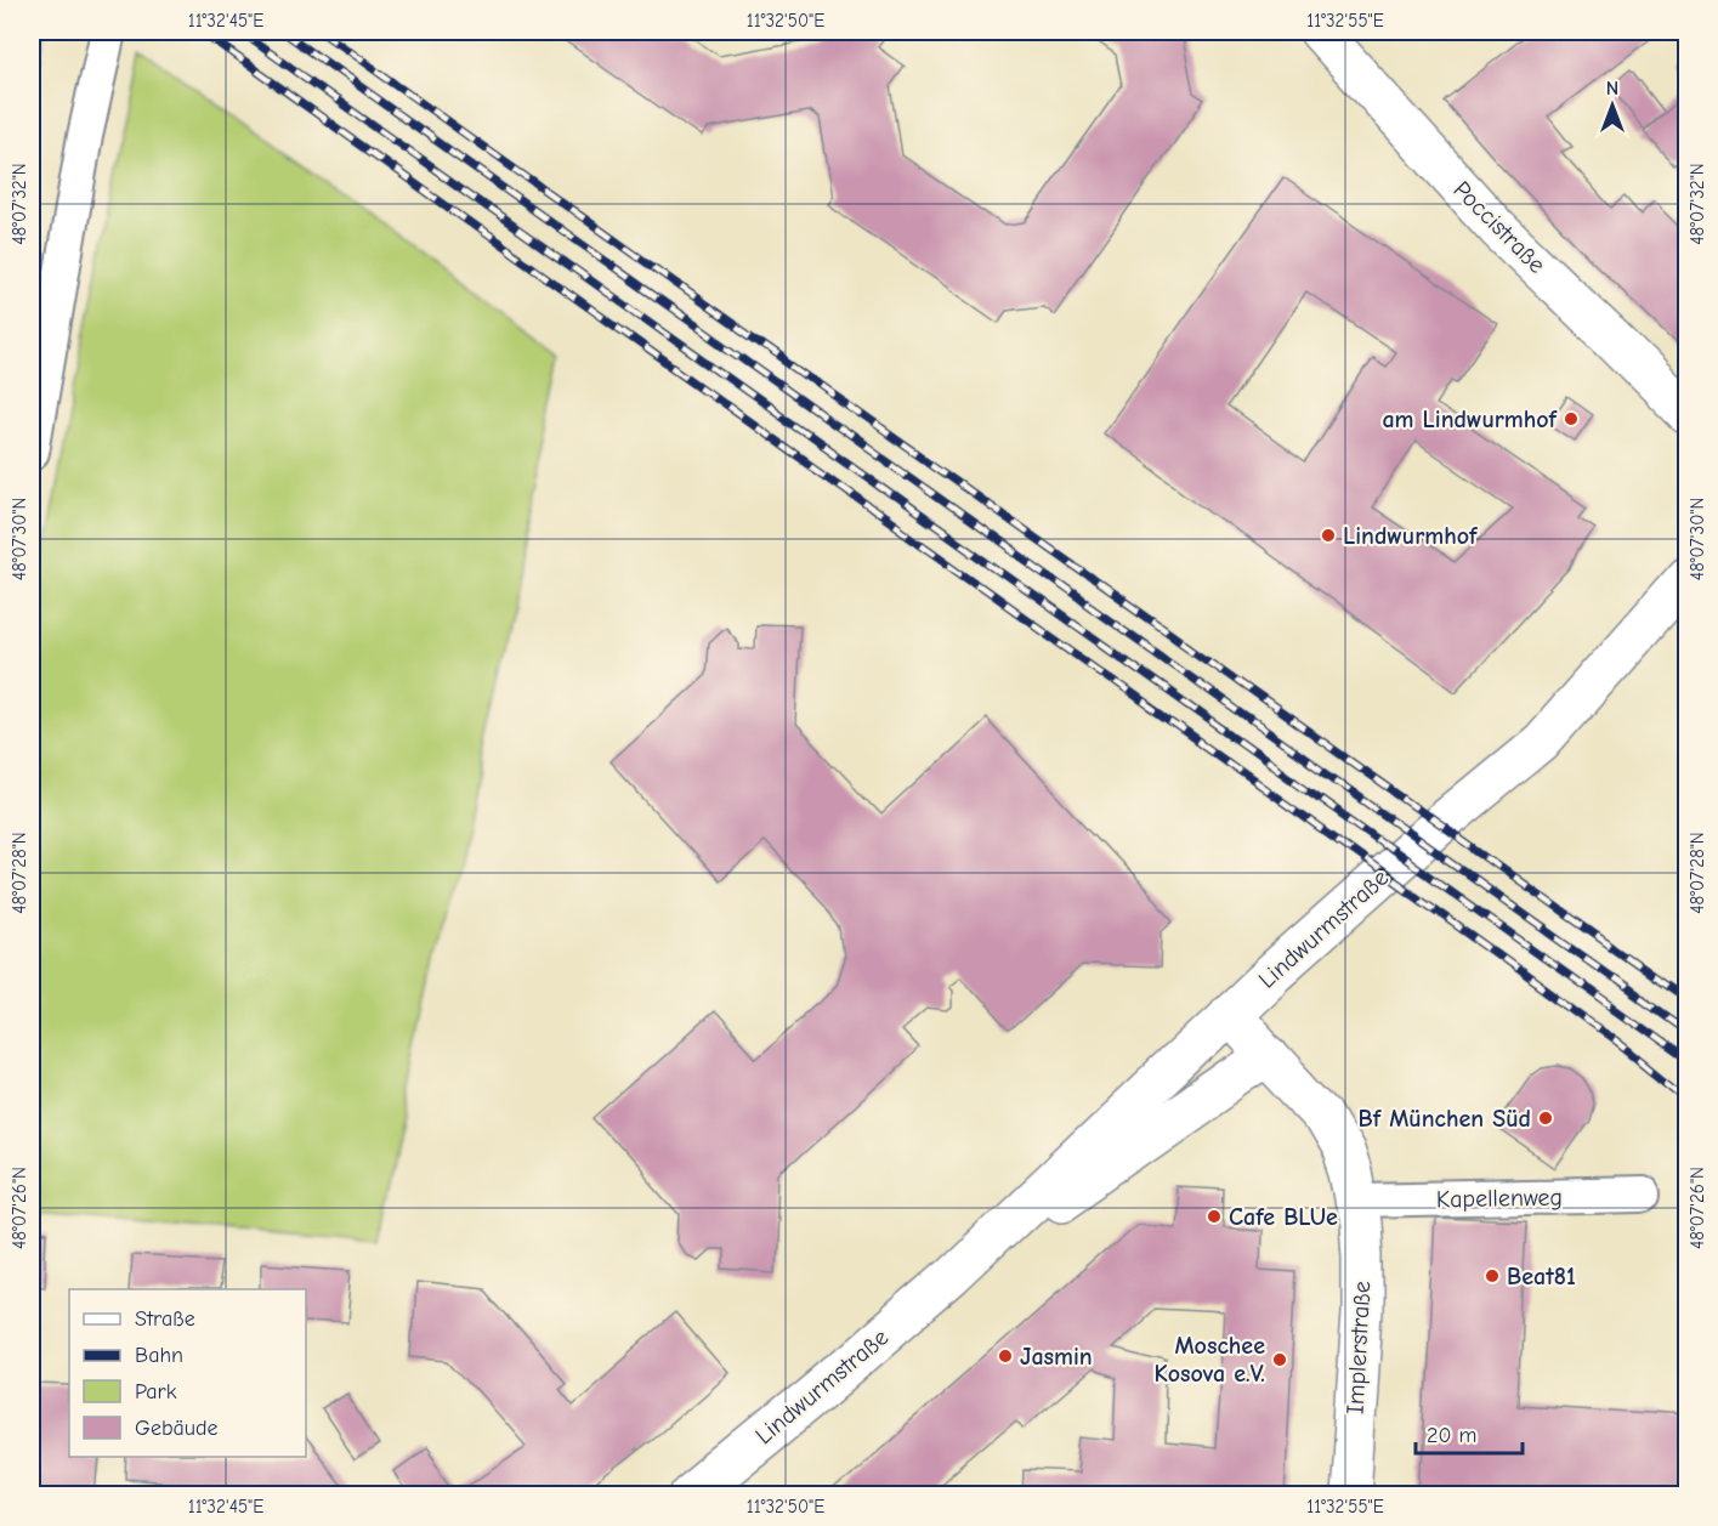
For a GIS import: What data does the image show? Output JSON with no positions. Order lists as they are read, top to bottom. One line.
{"streets":{"main road":["Poccistraße","Lindwurmstraße","Implerstraße"],"street":["Kapellenweg"]},"crossings":[["Lindwurmstraße","Implerstraße"],["Kapellenweg","Implerstraße"]],"places":["am Lindwurmhof","Lindwurmhof","Bf München Süd","Cafe BLUe","Beat81","Jasmin","Moschee Kosova e.V."],"legend":["Straße","Bahn","Park","Gebäude"],"scale_bar":"20 m","north":"top","coordinates":["11°32'45\"E","11°32'50\"E","11°32'55\"E","48°07'32\"N","48°07'30\"N","48°07'28\"N","48°07'26\"N"]}
